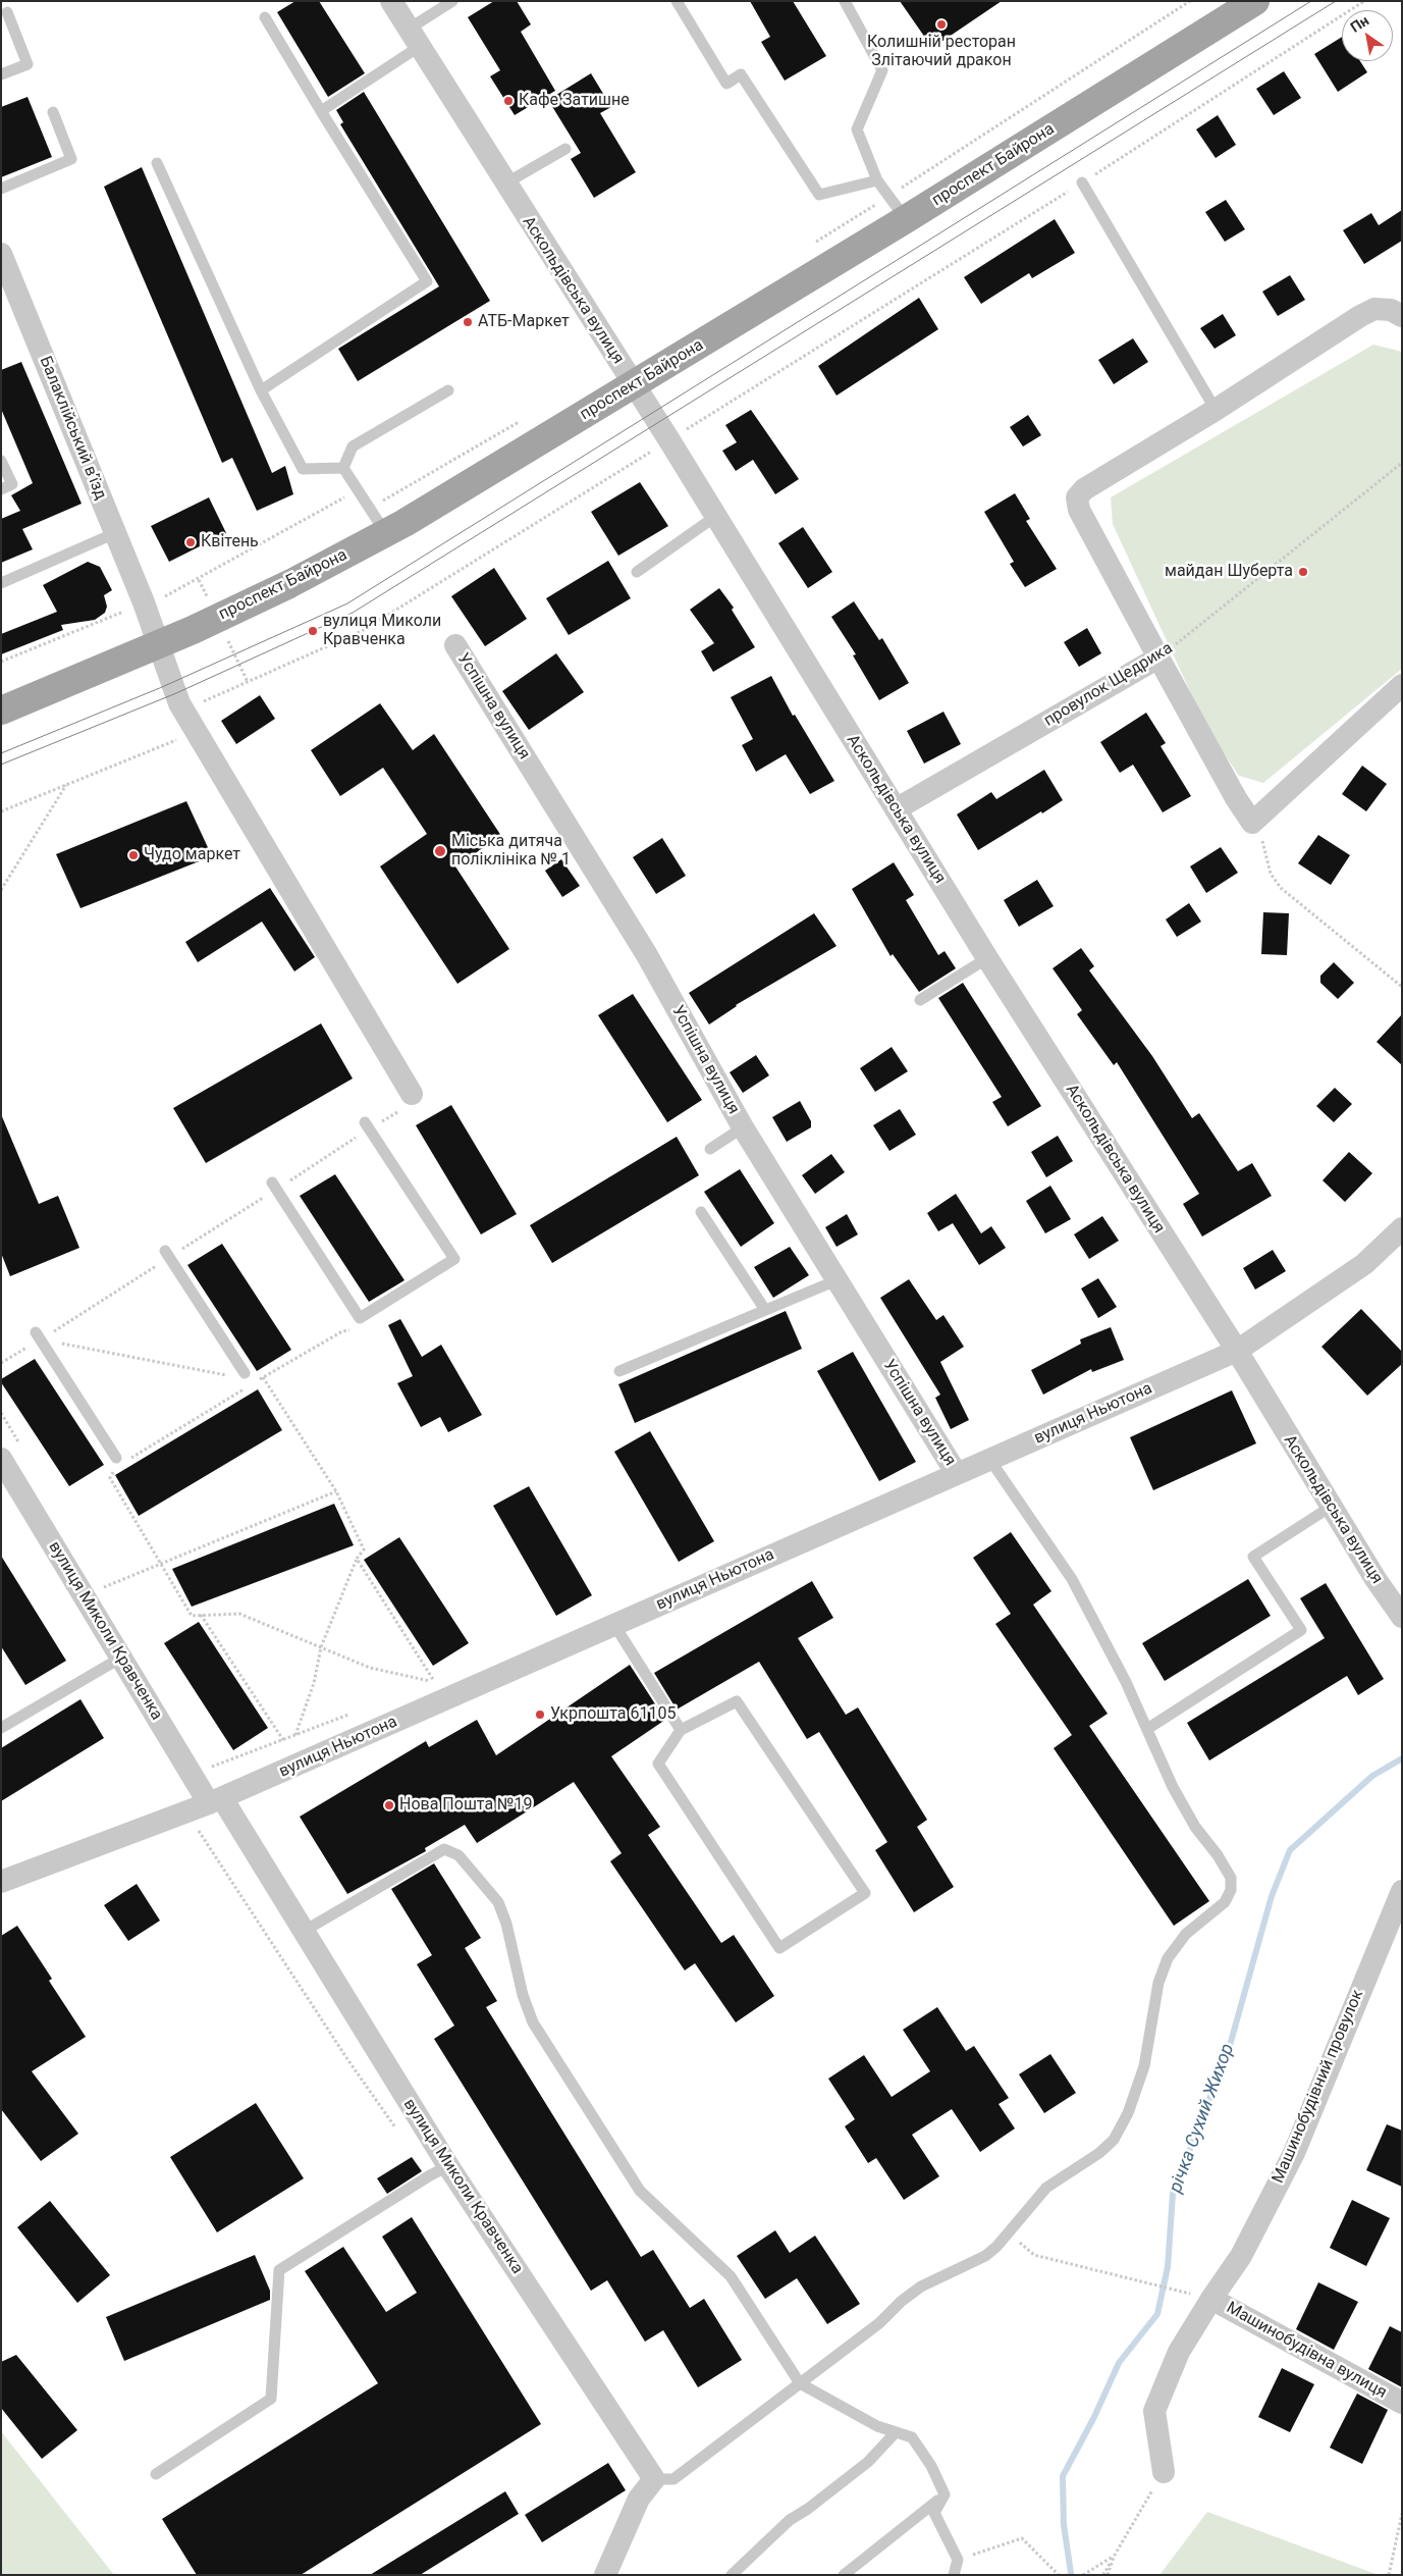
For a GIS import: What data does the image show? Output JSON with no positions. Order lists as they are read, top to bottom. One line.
{"streets":{"main road":["проспект Байрона"],"street":["Аскольдівська вулиця","Балаклійський в’їзд","провулок Щедрика","Успішна вулиця","вулиця Ньютона","вулиця Миколи Кравченка","Машинобудівний провулок","Машинобудівна вулиця"]},"crossings":[["проспект Байрона","Аскольдівська вулиця"],["Аскольдівська вулиця","провулок Щедрика"],["Аскольдівська вулиця","вулиця Ньютона"],["Успішна вулиця","вулиця Ньютона"],["вулиця Ньютона","вулиця Миколи Кравченка"],["Машинобудівний провулок","Машинобудівна вулиця"]],"water":["річка Сухий Жихор"],"places":["Колишній ресторан Злітаючий дракон","Кафе Затишне","АТБ-Маркет","Квітень","майдан Шуберта","вулиця Миколи Кравченка","Міська дитяча поліклініка № 1","Чудо маркет","Укрпошта 61105","Нова Пошта №19"],"north":"top left"}
